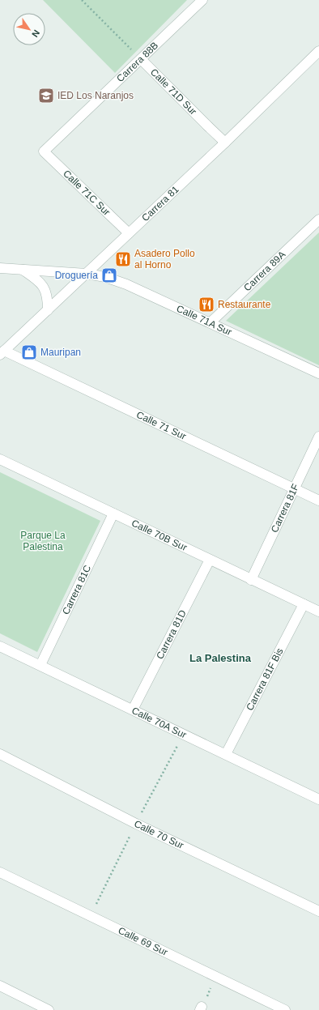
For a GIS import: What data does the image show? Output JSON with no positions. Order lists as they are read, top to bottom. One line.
{"streets":{"street":["Carrera 88B","Calle 71D Sur","Calle 71C Sur","Carrera 81","Carrera 89A","Calle 71A Sur","Calle 71 Sur","Carrera 81F","Calle 70B Sur","Carrera 81C","Carrera 81D","Carrera 81F Bis","Calle 70A Sur","Calle 70 Sur","Calle 69 Sur"]},"crossings":[["Carrera 88B","Calle 71D Sur"],["Carrera 88B","Calle 71C Sur"],["Calle 71D Sur","Carrera 81"],["Calle 71C Sur","Carrera 81"],["Carrera 81","Calle 71A Sur"],["Carrera 81","Calle 71 Sur"],["Carrera 89A","Calle 71A Sur"],["Calle 71 Sur","Carrera 81F"],["Carrera 81F","Calle 70B Sur"],["Calle 70B Sur","Carrera 81C"],["Calle 70B Sur","Carrera 81D"],["Calle 70B Sur","Carrera 81F Bis"],["Carrera 81C","Calle 70A Sur"],["Carrera 81D","Calle 70A Sur"],["Carrera 81F Bis","Calle 70A Sur"]],"districts":["La Palestina"],"parks":["Parque La Palestina"],"places":{"school or university":["IED Los Naranjos"],"restaurant":["Asadero Pollo al Horno","Restaurante"],"shop":["Droguería","Mauripan"]},"north":"bottom right"}
